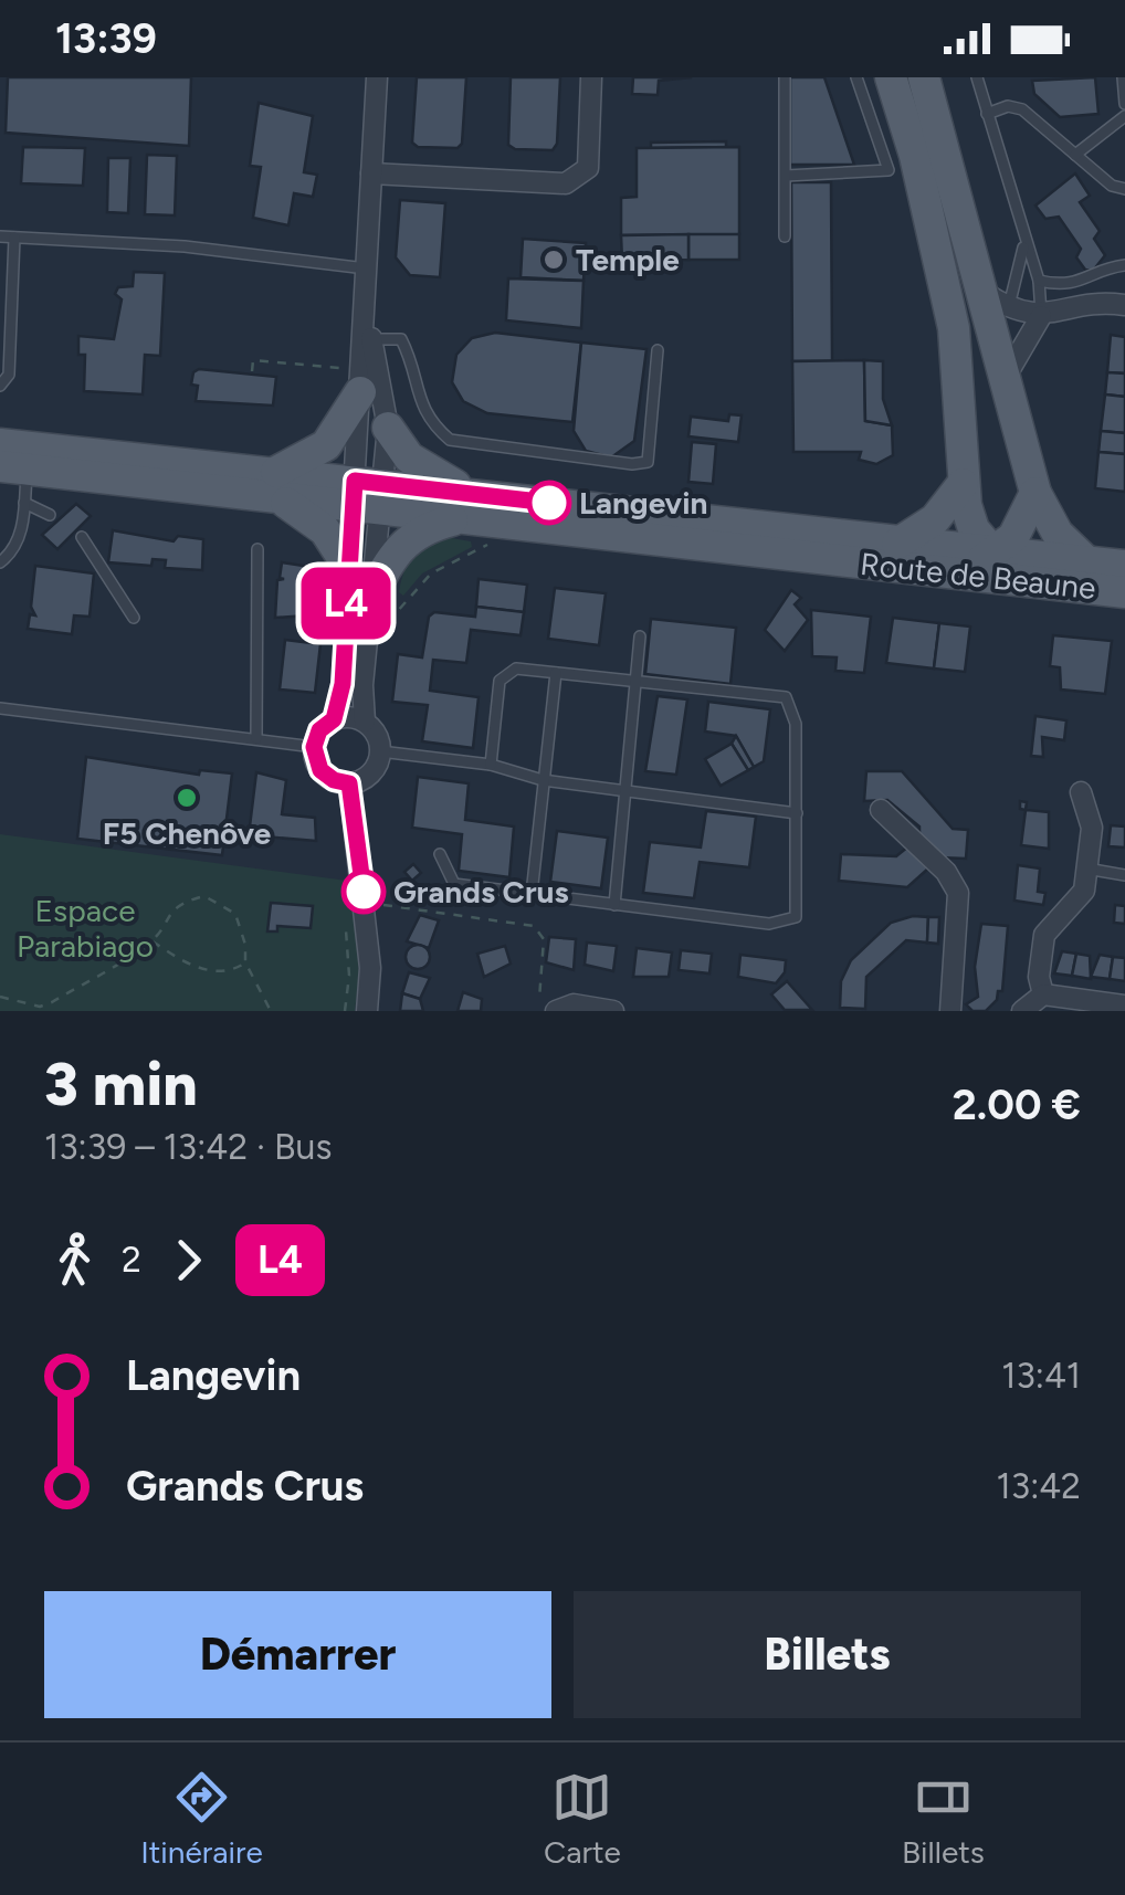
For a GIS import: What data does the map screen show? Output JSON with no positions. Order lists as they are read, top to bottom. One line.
{"streets":{"main road":["Route de Beaune"]},"parks":["Espace Parabiago"],"places":["Temple","Langevin","F5 Chenôve","Grands Crus"],"lines":["bus line L4"],"page":{"status":"13:39","on_map":"L4","heading":["3 min","13:39 – 13:42 · Bus","2.00 €"],"legs":["2","L4"],"list":[{"name":"Langevin","value":"13:41"},{"name":"Grands Crus","value":"13:42"}],"buttons":["Démarrer","Billets"],"tabs":["Itinéraire","Carte","Billets"]}}
